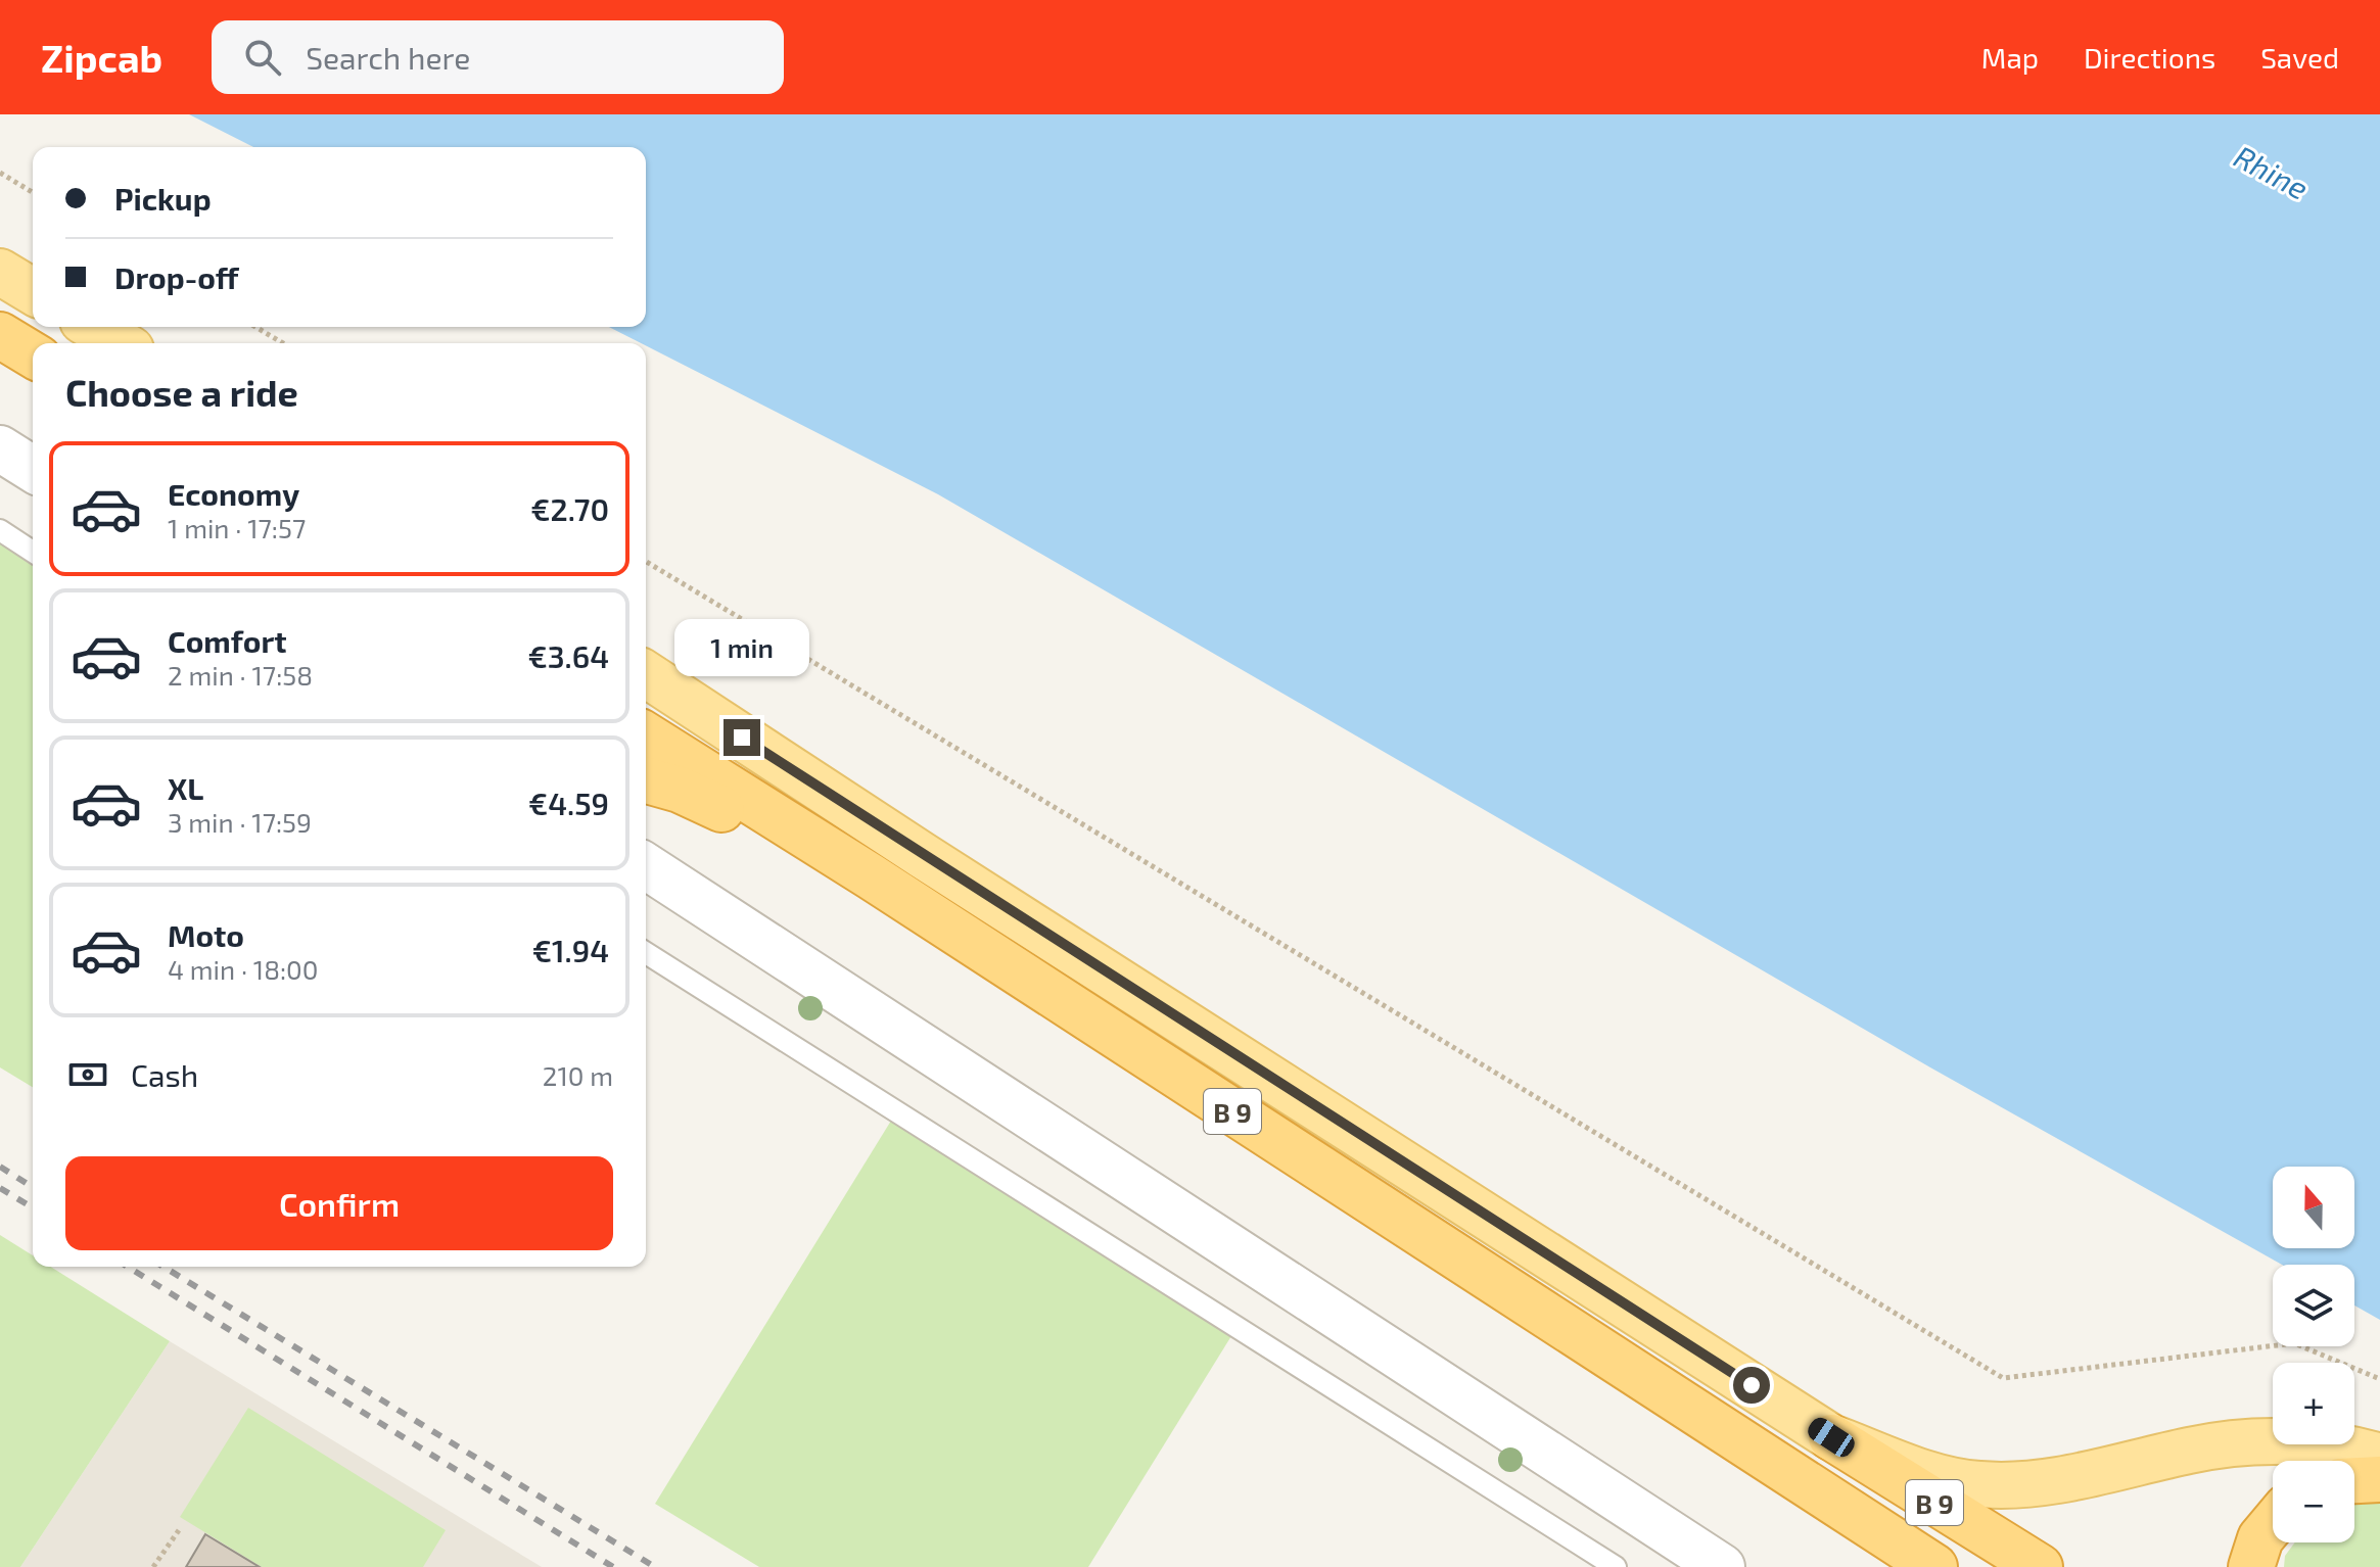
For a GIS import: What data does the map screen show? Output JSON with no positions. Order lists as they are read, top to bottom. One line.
{"streets":{"highway":["B 9"]},"water":["Rhine"],"north":"top","page":{"header":"Zipcab","search":"Search here","nav":["Map","Directions","Saved"],"banner":["Pickup","Drop-off"],"heading":"Choose a ride","list":[{"name":"Economy","note":"1 min · 17:57","value":"€2.70"},{"name":"Comfort","note":"2 min · 17:58","value":"€3.64"},{"name":"XL","note":"3 min · 17:59","value":"€4.59"},{"name":"Moto","note":"4 min · 18:00","value":"€1.94"}],"bubble":"1 min","pay":["Cash","210 m"],"buttons":"Confirm","map_buttons":["+","−"]}}
